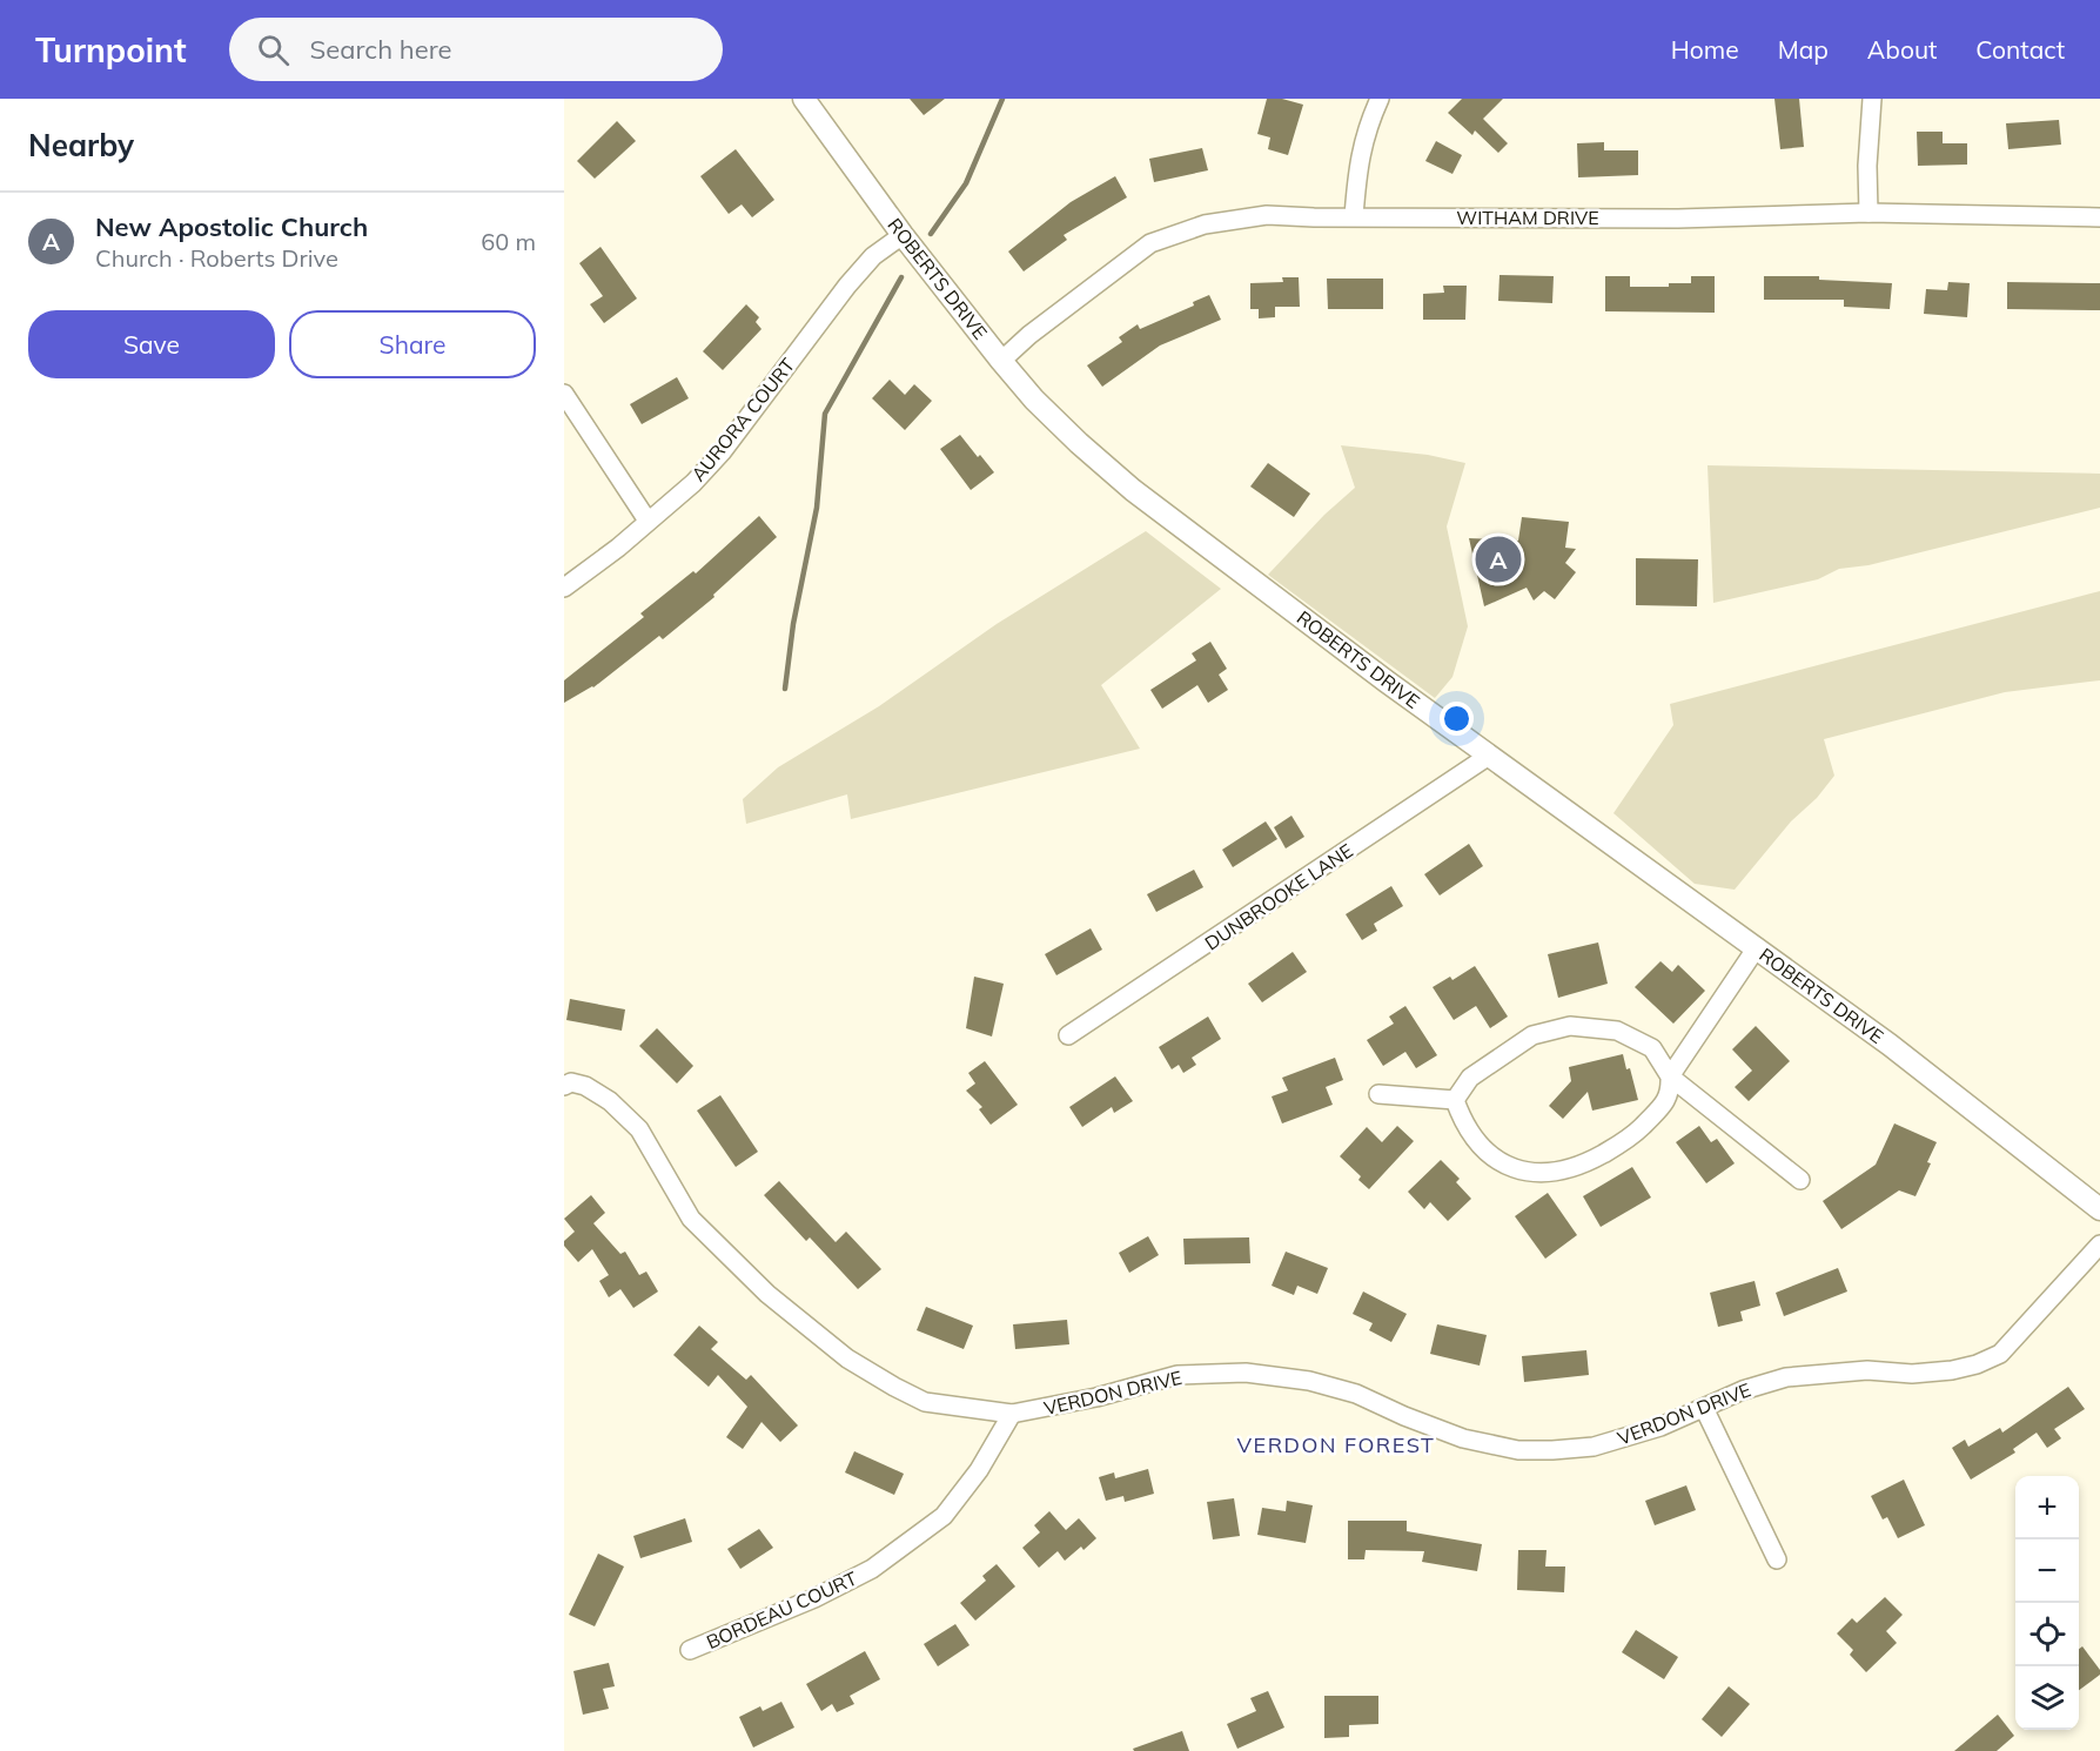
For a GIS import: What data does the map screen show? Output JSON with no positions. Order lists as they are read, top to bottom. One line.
{"streets":{"street":["WITHAM DRIVE","ROBERTS DRIVE","AURORA COURT","DUNBROOKE LANE","VERDON DRIVE","BORDEAU COURT"]},"crossings":[["WITHAM DRIVE","ROBERTS DRIVE"],["ROBERTS DRIVE","AURORA COURT"],["ROBERTS DRIVE","DUNBROOKE LANE"],["VERDON DRIVE","BORDEAU COURT"]],"districts":["VERDON FOREST"],"page":{"header":"Turnpoint","search":"Search here","nav":["Home","Map","About","Contact"],"heading":"Nearby","list":[{"mark":"A","name":"New Apostolic Church","note":"Church · Roberts Drive","value":"60 m"}],"buttons":["Save","Share"],"pins":"A","map_buttons":["+","−"]}}
